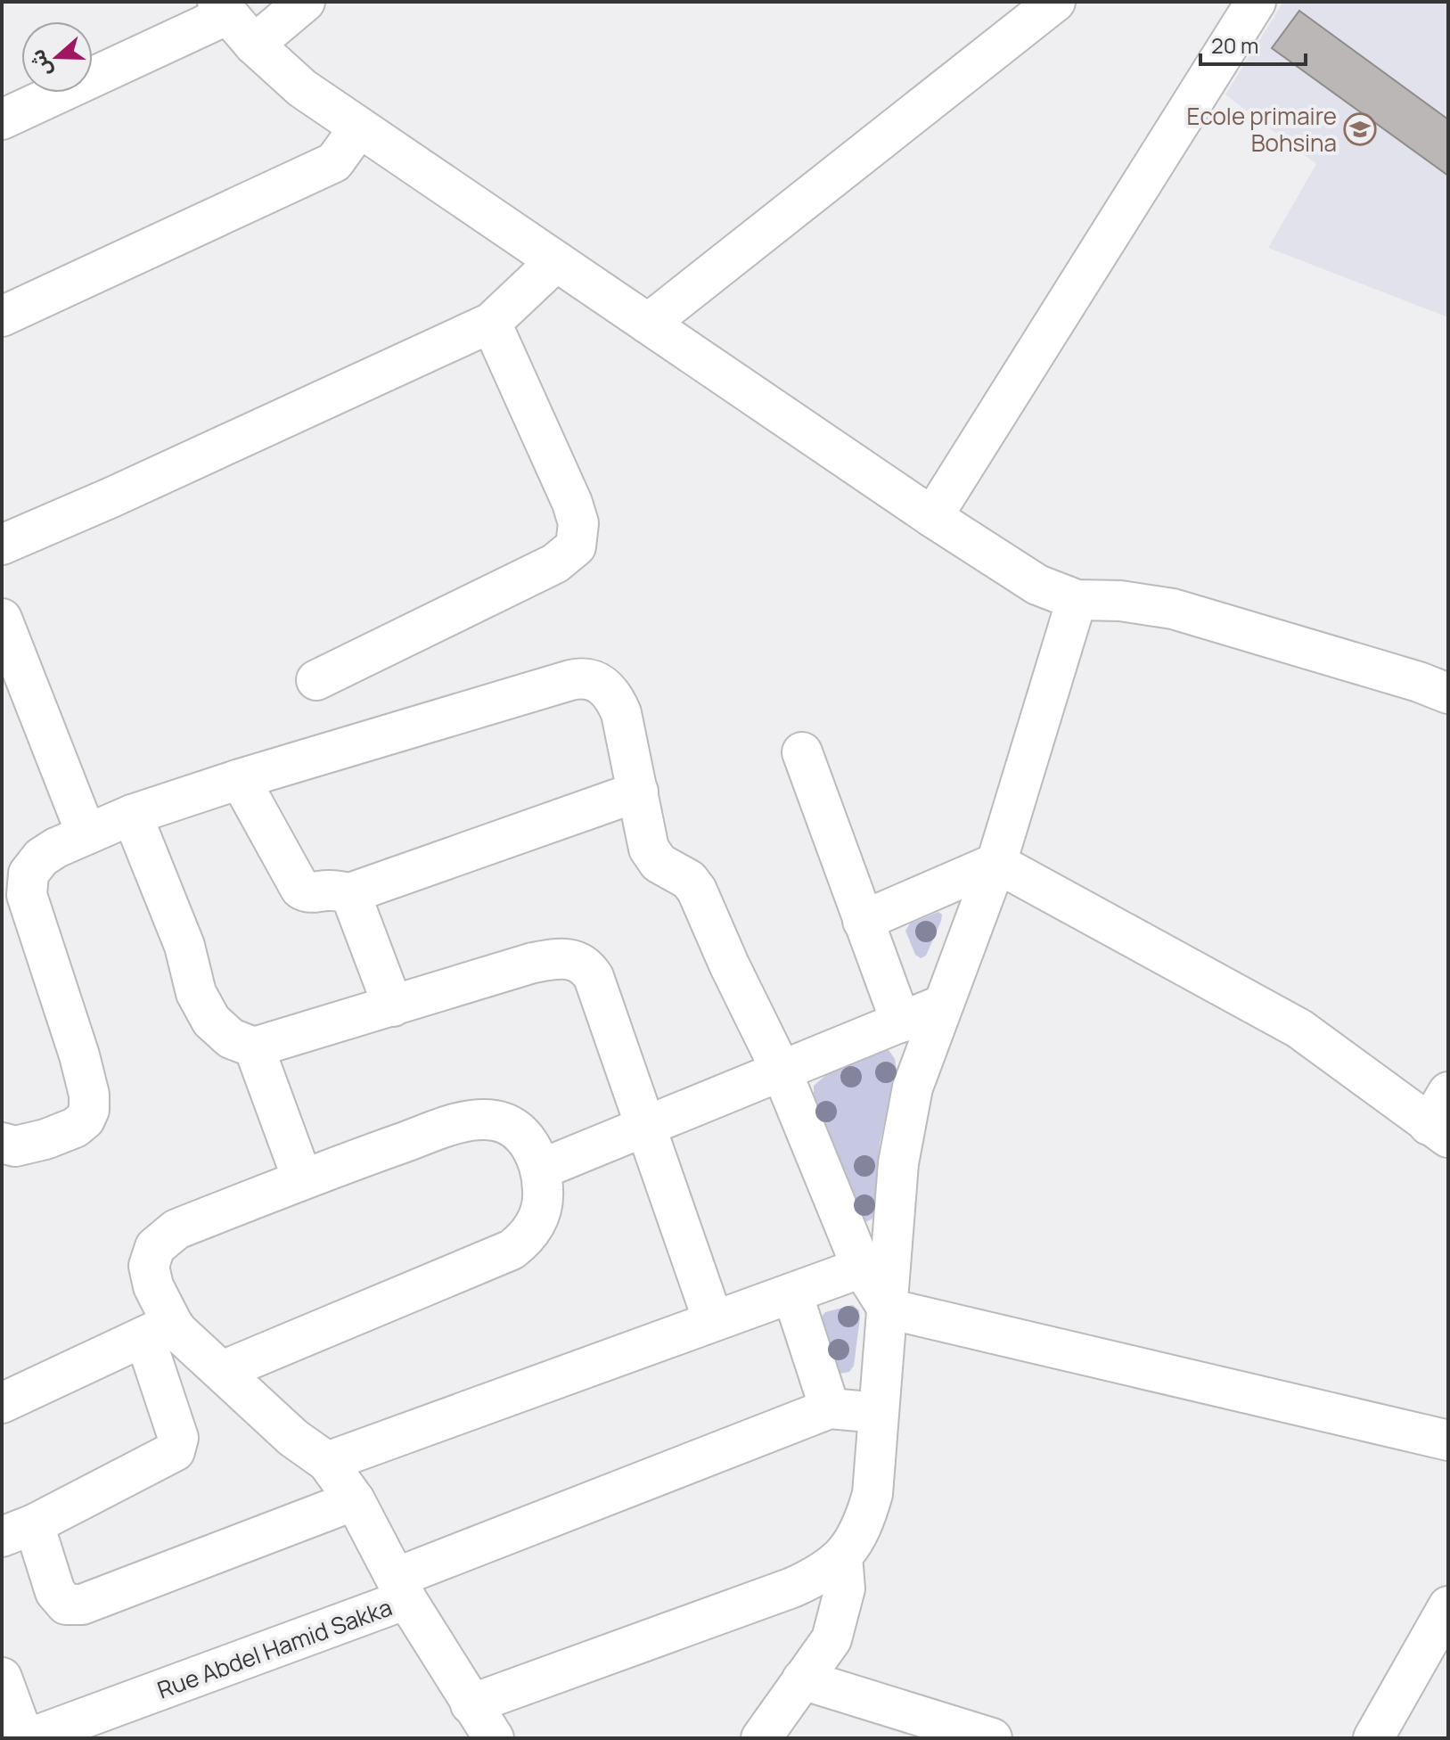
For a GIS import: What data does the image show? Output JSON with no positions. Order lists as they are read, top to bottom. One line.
{"streets":{"street":["Rue Abdel Hamid Sakka"]},"places":{"school or university":["Ecole primaire Bohsina"]},"scale_bar":"20 m","north":"left"}
